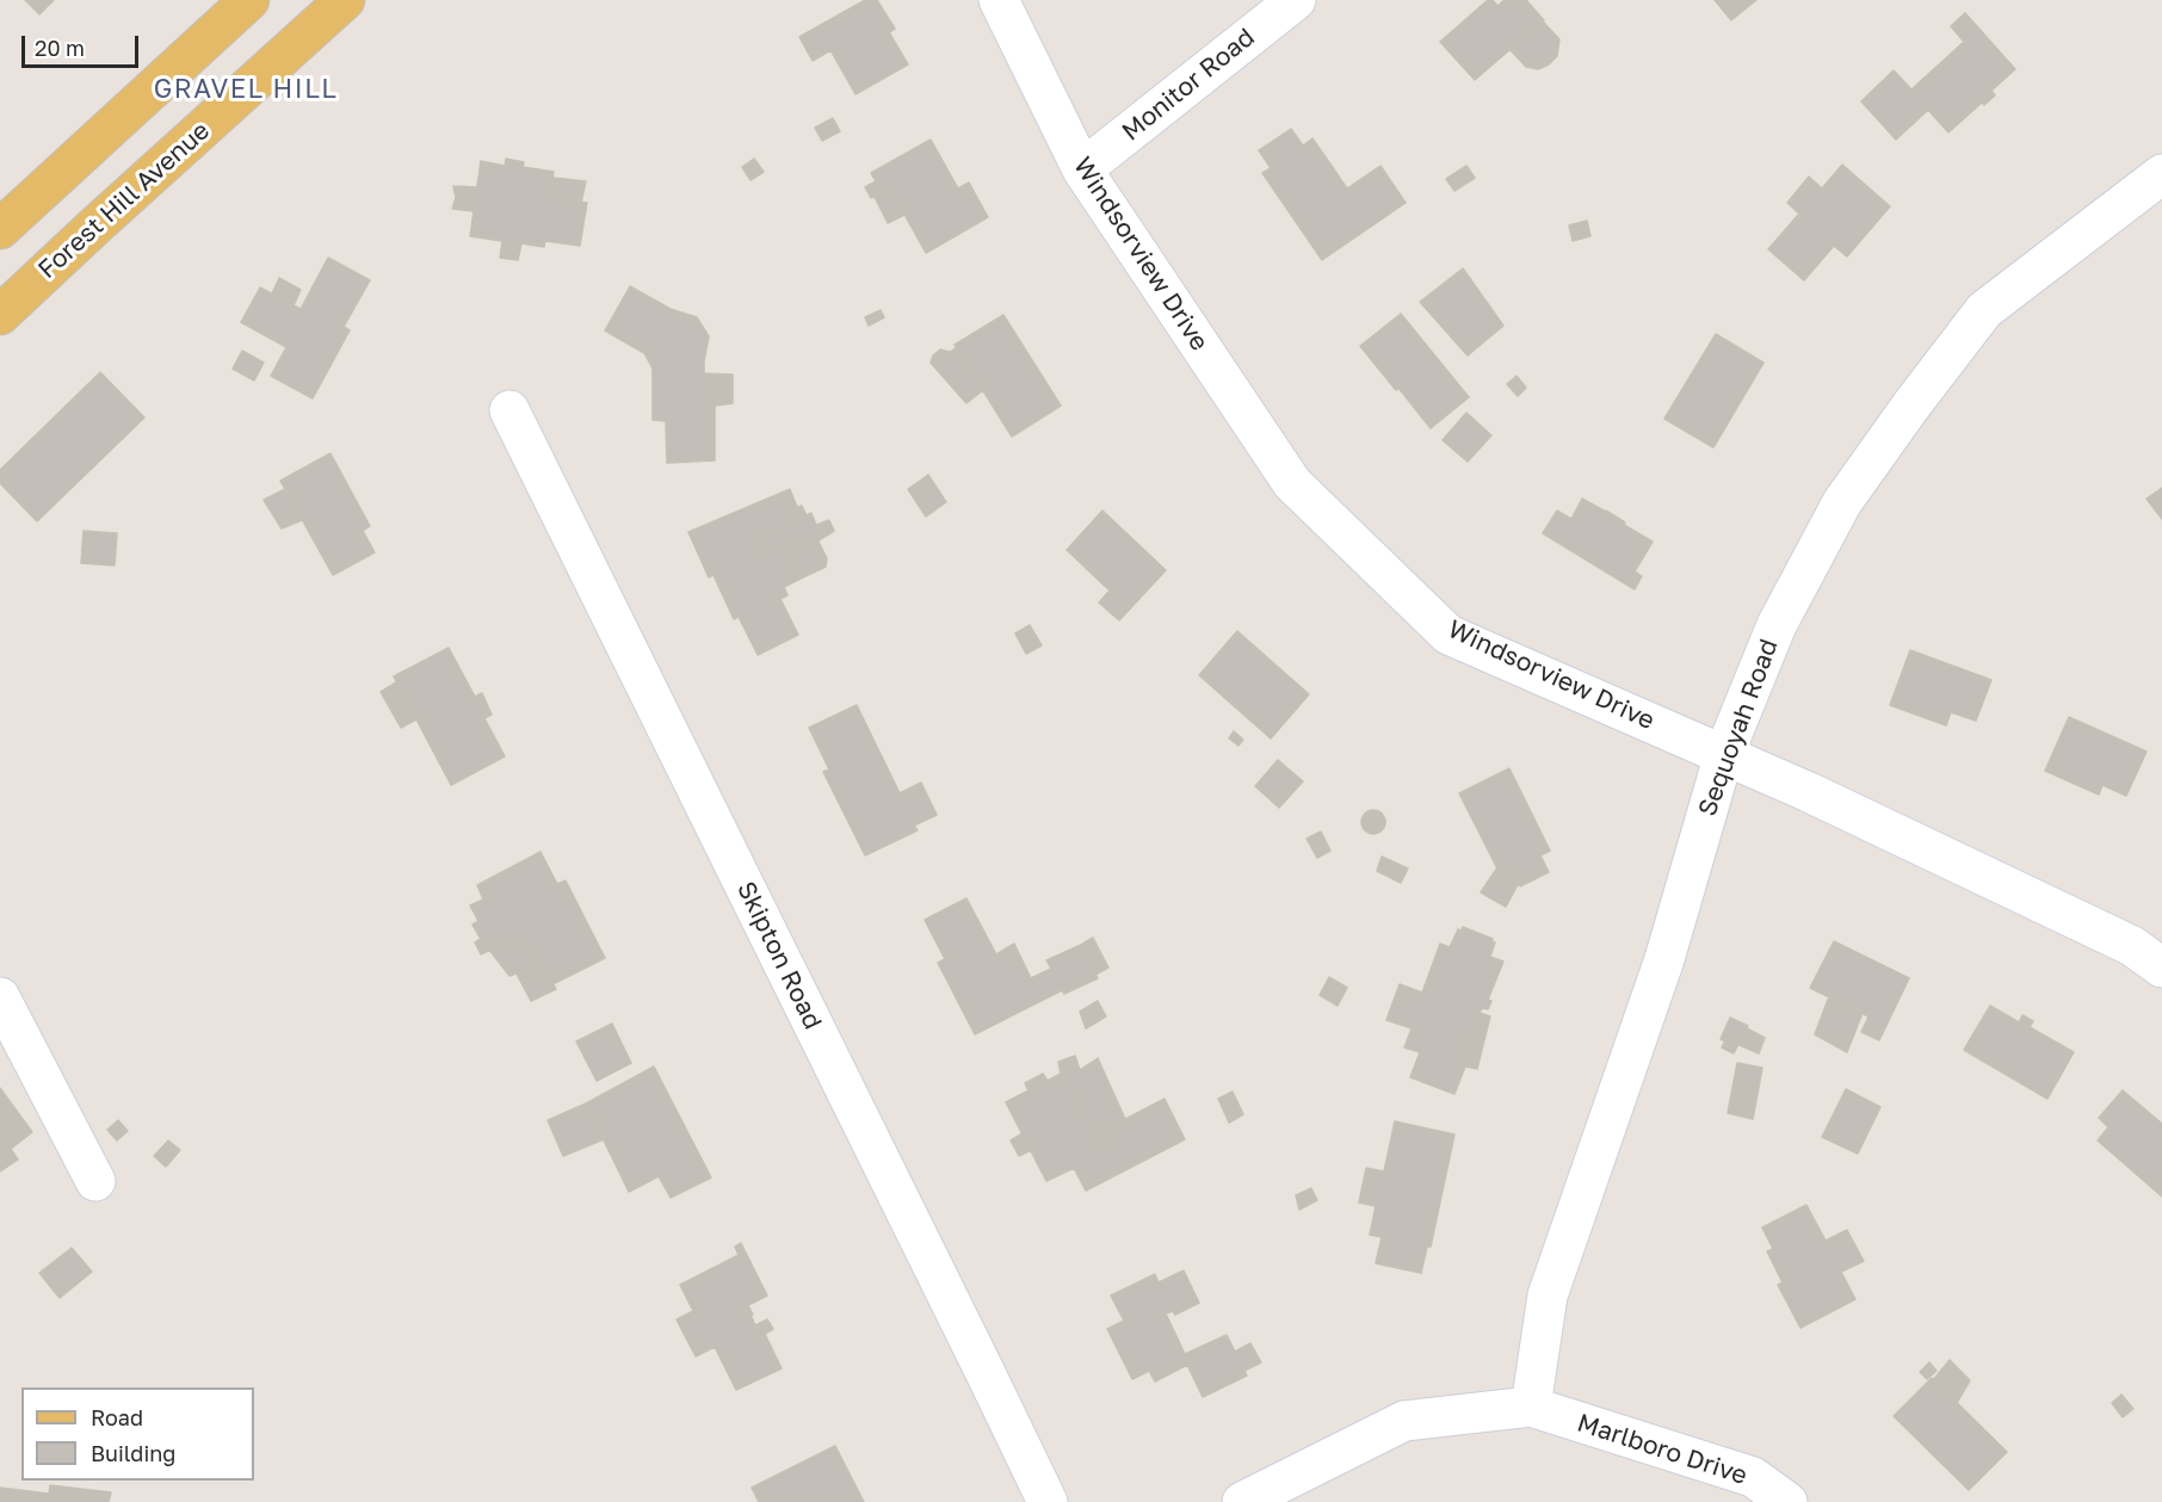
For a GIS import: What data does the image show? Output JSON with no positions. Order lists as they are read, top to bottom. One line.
{"streets":{"main road":["Forest Hill Avenue"],"street":["Monitor Road","Windsorview Drive","Sequoyah Road","Skipton Road","Marlboro Drive"]},"crossings":[["Monitor Road","Windsorview Drive"],["Windsorview Drive","Sequoyah Road"],["Sequoyah Road","Marlboro Drive"]],"districts":["GRAVEL HILL"],"legend":["Road","Building"],"scale_bar":"20 m"}
